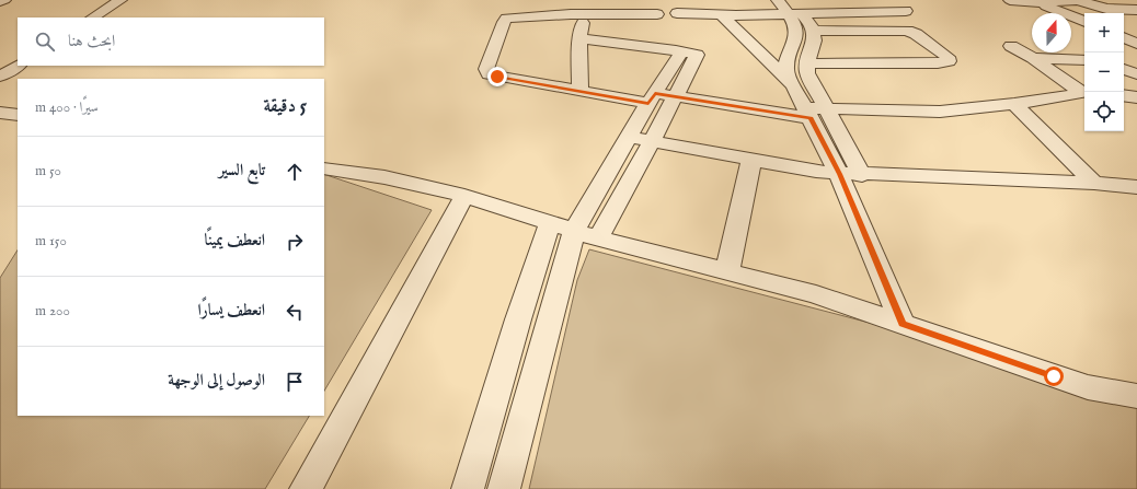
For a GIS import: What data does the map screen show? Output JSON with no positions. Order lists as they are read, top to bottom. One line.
{"north":"top","page":{"map_buttons":["+","−"],"search":"ابحث هنا","heading":["5 دقيقة","سيرًا · 400 m"],"list":[["تابع السير","50 m"],["انعطف يمينًا","150 m"],["انعطف يسارًا","200 m"],"الوصول إلى الوجهة"]}}
